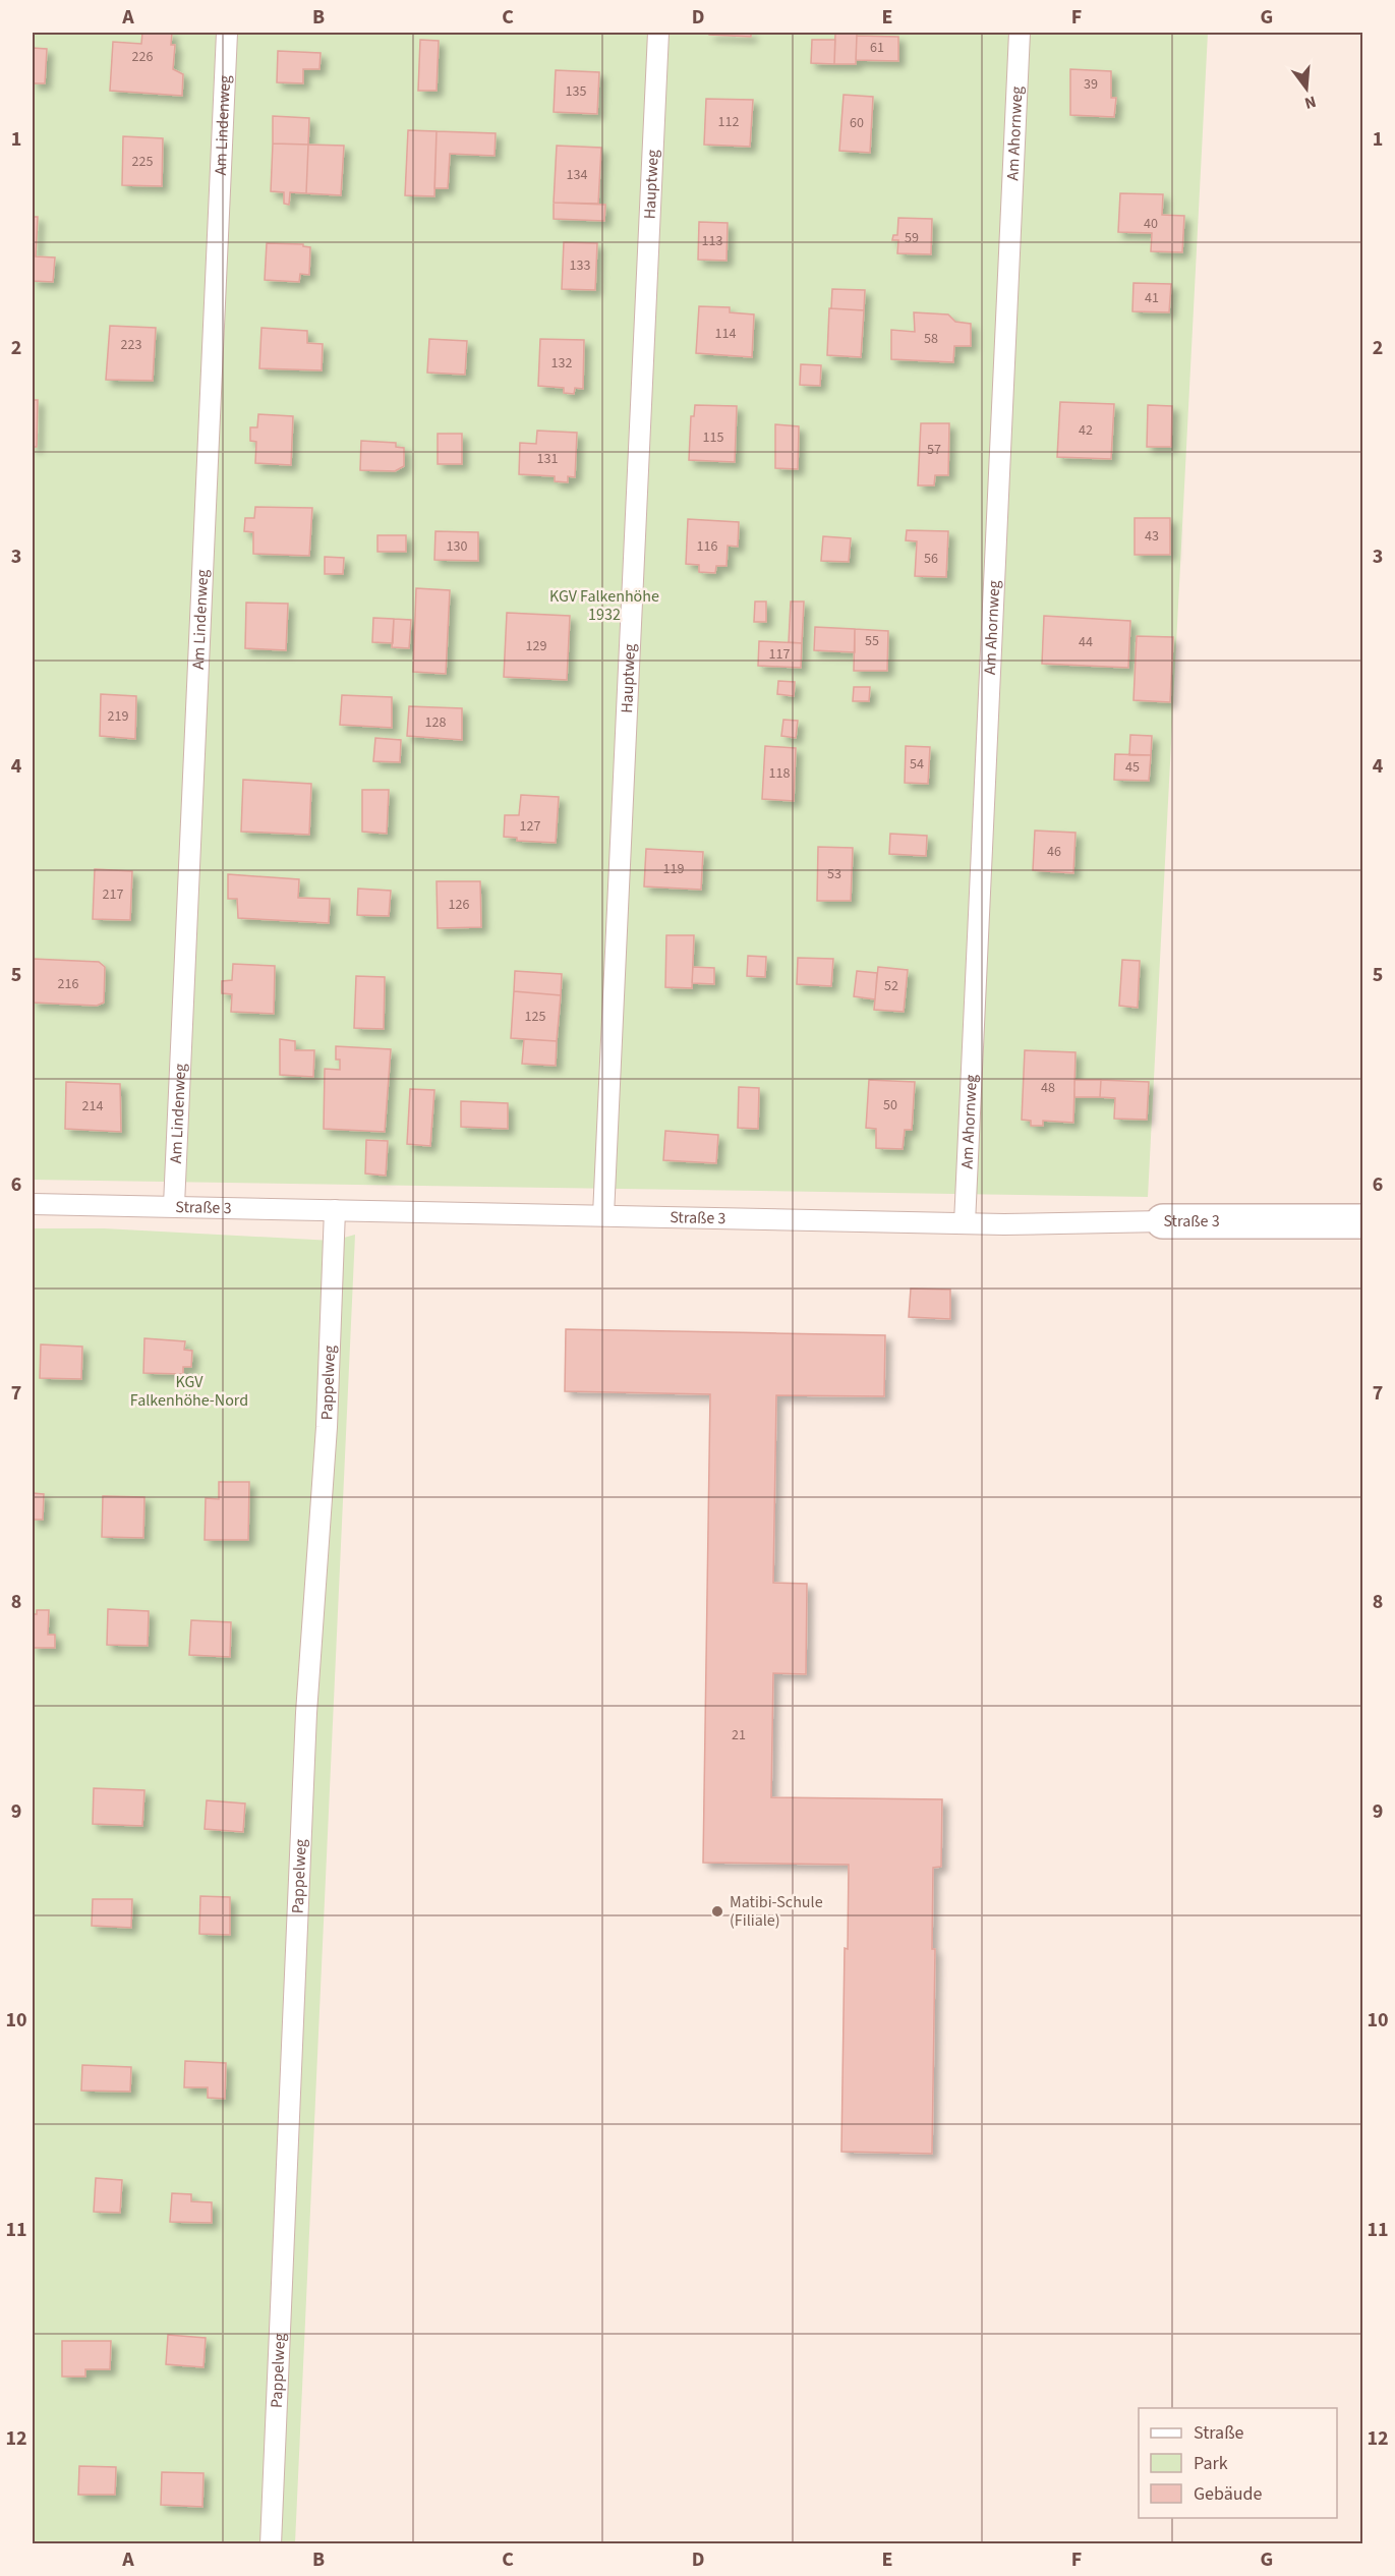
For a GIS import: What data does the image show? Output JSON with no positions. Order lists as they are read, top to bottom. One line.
{"streets":{"street":["Straße 3"],"lane":["Am Lindenweg","Am Ahornweg","Hauptweg","Pappelweg"]},"crossings":[["Am Lindenweg","Straße 3"],["Am Ahornweg","Straße 3"],["Hauptweg","Straße 3"],["Straße 3","Pappelweg"]],"parks":["KGV Falkenhöhe 1932","KGV Falkenhöhe-Nord"],"places":["Matibi-Schule (Filiale)"],"house_numbers":["61","226","39","135","112","60","225","134","40","59","113","133","41","114","58","223","132","42","115","57","131","43","130","116","56","55","44","129","117","219","128","54","45","118","127","46","119","53","217","126","216","52","125","48","50","214","21"],"legend":["Straße","Park","Gebäude"],"north":"bottom","grid":{"columns":["A","B","C","D","E","F","G"],"rows":["1","2","3","4","5","6","7","8","9","10","11","12"]}}
